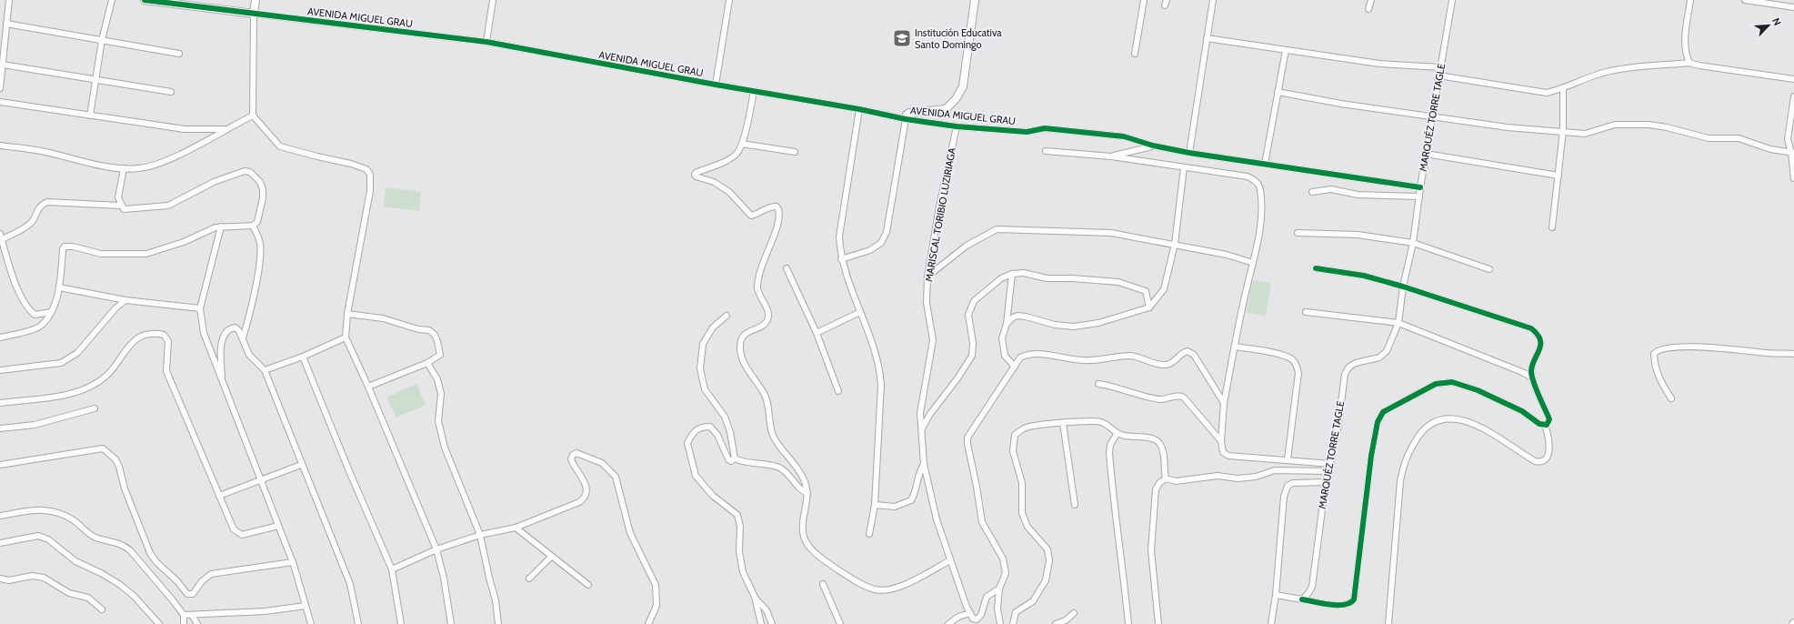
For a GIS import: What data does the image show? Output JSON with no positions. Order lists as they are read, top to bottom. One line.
{"streets":{"street":["AVENIDA MIGUEL GRAU","MARQUÉZ TORRE TAGLE","MARISCAL TORIBIO LUZIRIAGA"]},"crossings":[["AVENIDA MIGUEL GRAU","MARQUÉZ TORRE TAGLE"],["AVENIDA MIGUEL GRAU","MARISCAL TORIBIO LUZIRIAGA"]],"places":{"school or university":["Institución Educativa Santo Domingo"]},"north":"top right"}
